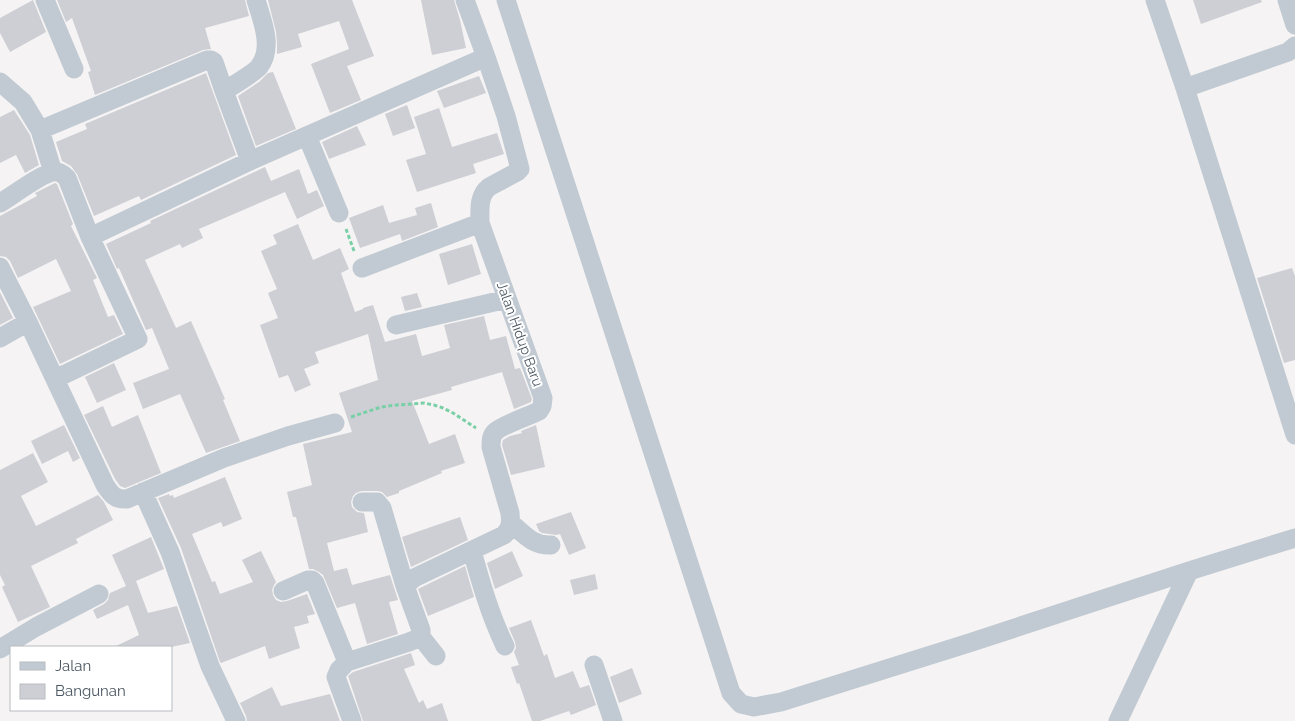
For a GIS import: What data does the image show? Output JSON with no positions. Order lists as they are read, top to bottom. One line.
{"streets":{"street":["Jalan Hidup Baru"]},"legend":["Jalan","Bangunan"]}
